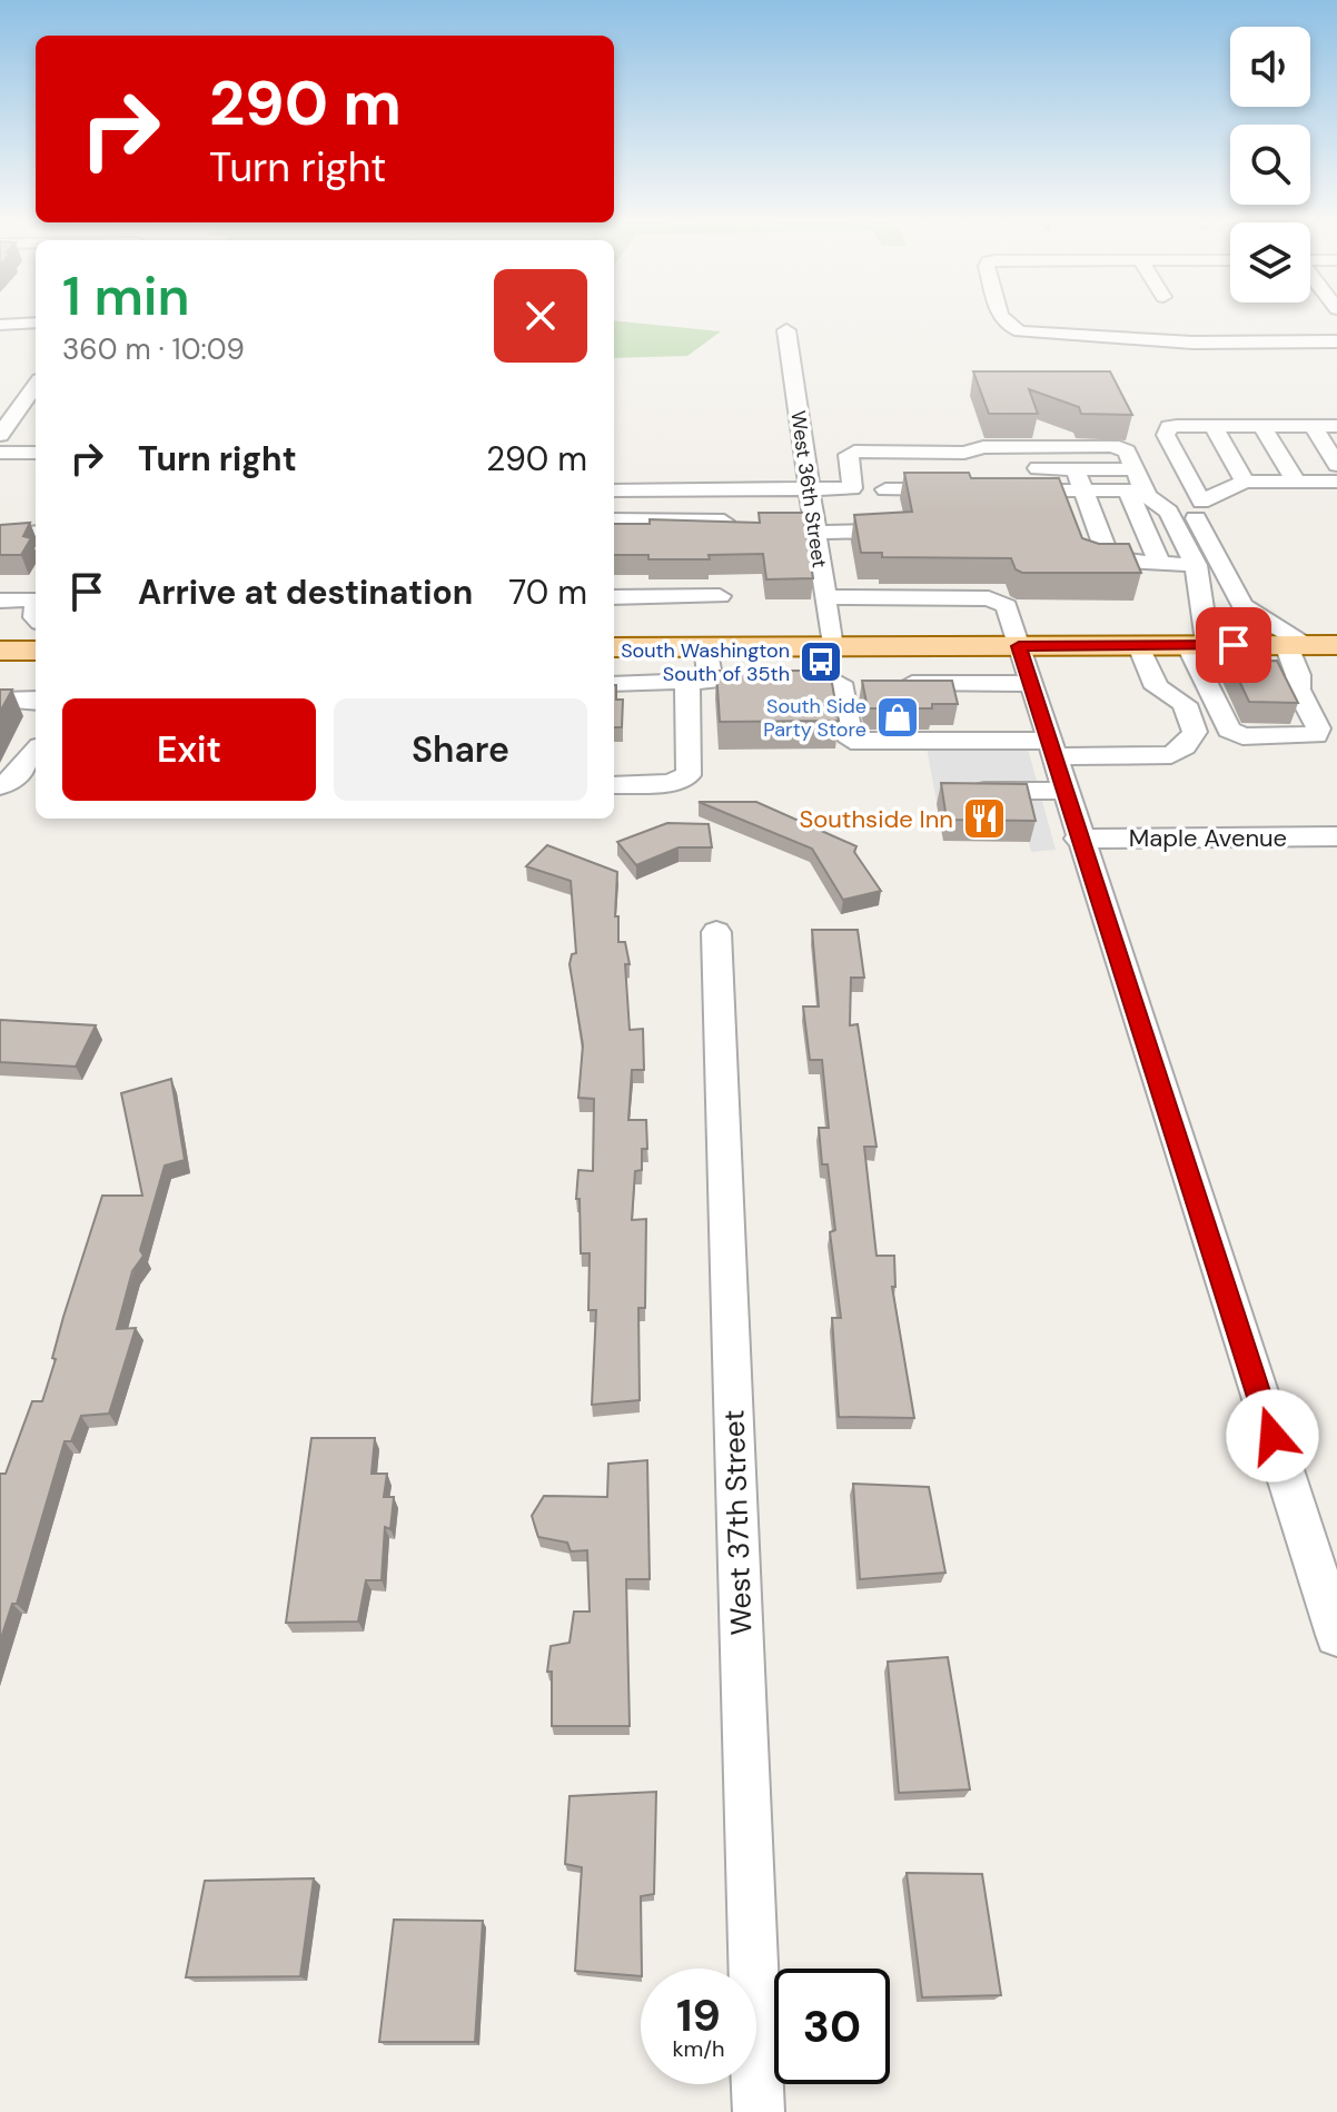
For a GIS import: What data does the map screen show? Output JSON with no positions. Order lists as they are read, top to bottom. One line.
{"streets":{"street":["West 36th Street","Maple Avenue","West 37th Street"]},"places":{"bus stop":["South Washington South of 35th"],"shop":["South Side Party Store"],"restaurant":["Southside Inn"]},"page":{"turn":["290 m","Turn right"],"heading":["1 min","360 m · 10:09"],"list":[{"name":"Turn right","value":"290 m"},{"name":"Arrive at destination","value":"70 m"}],"buttons":["Exit","Share"],"speed":"19 km/h","limit":"30"}}
